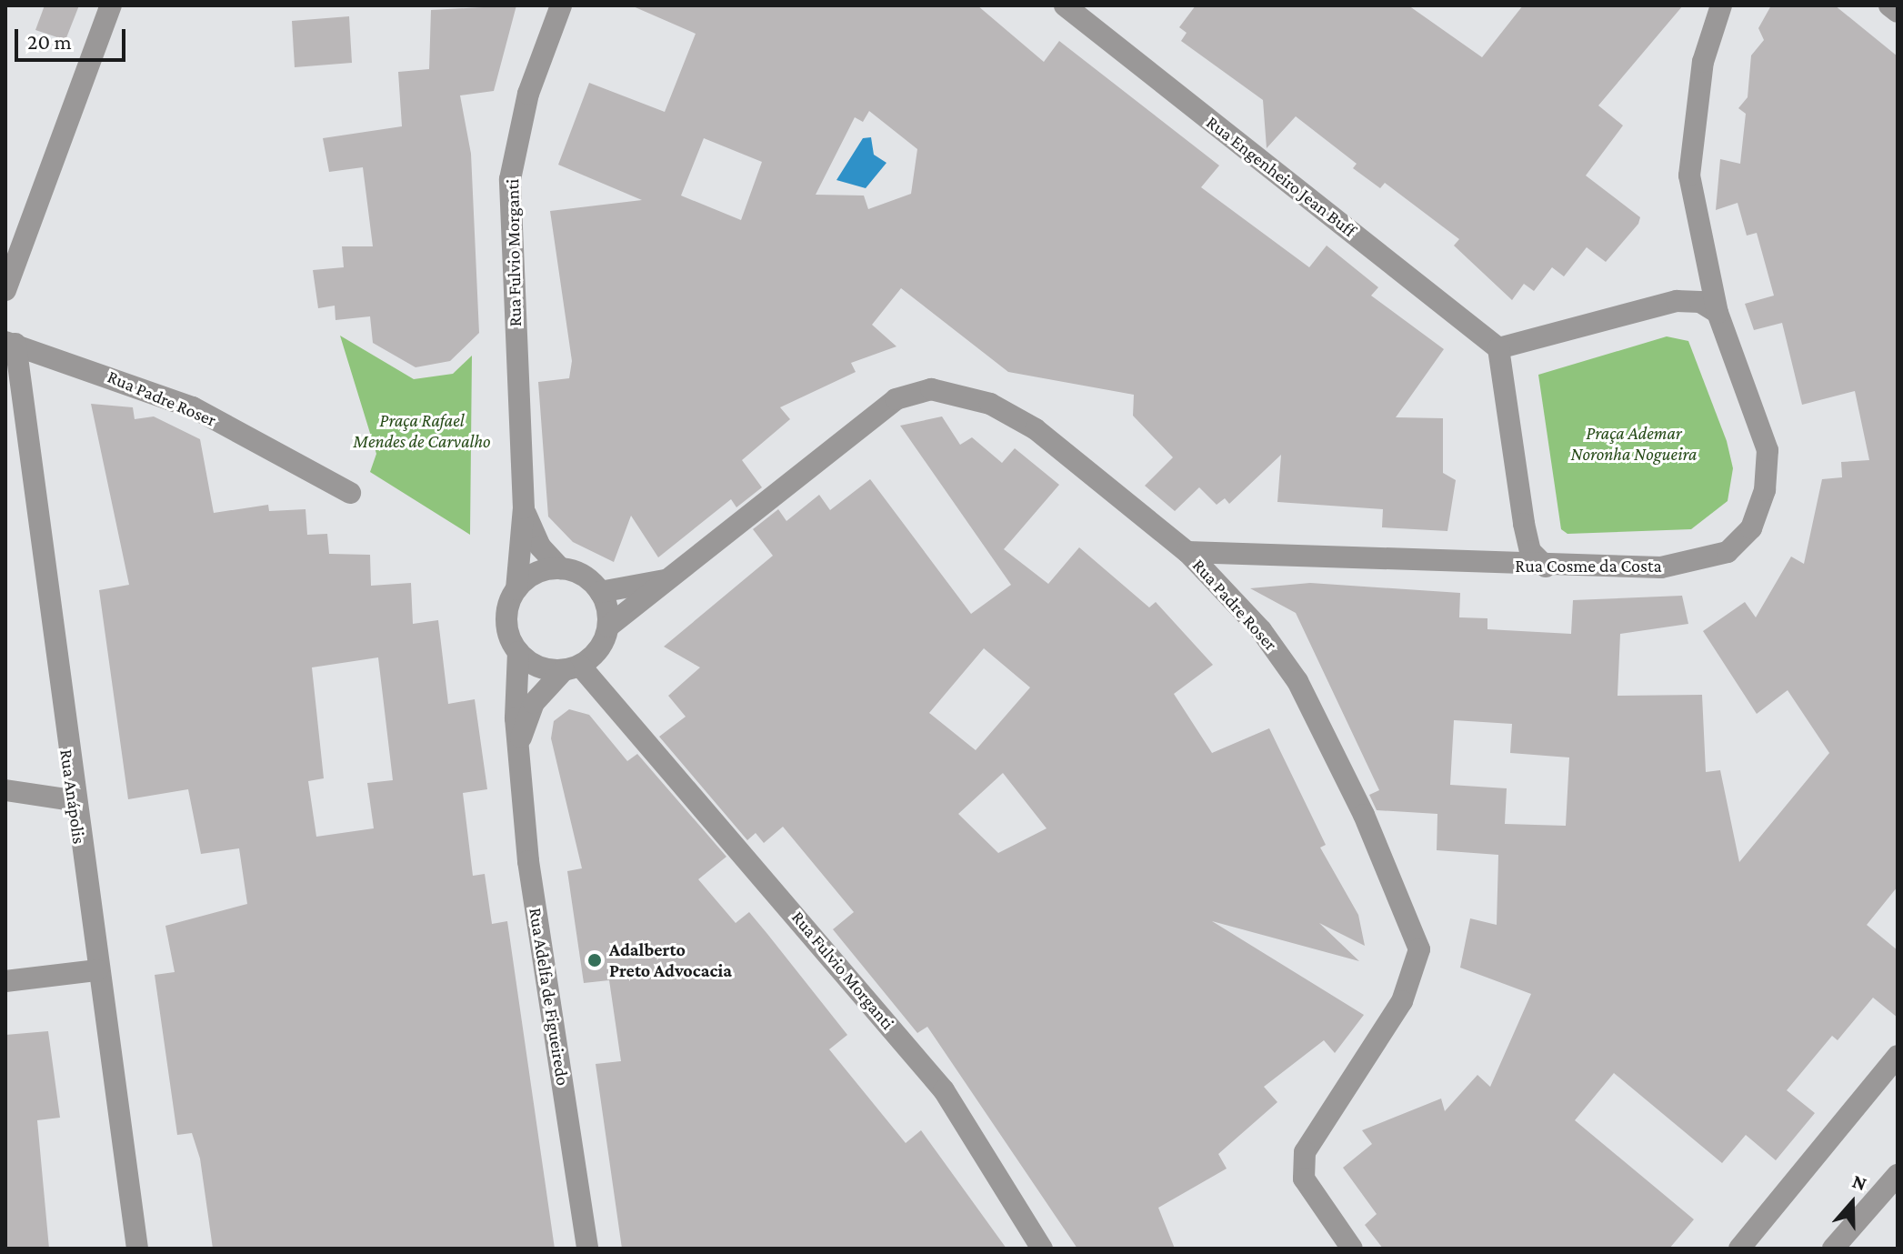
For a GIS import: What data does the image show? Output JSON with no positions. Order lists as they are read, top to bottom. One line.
{"streets":{"street":["Rua Engenheiro Jean Buff","Rua Fulvio Morganti","Rua Padre Roser","Rua Cosme da Costa","Rua Anápolis","Rua Adelfa de Figueiredo"]},"crossings":[["Rua Fulvio Morganti","Rua Padre Roser"],["Rua Fulvio Morganti","Rua Adelfa de Figueiredo"],["Rua Padre Roser","Rua Cosme da Costa"],["Rua Padre Roser","Rua Anápolis"],["Rua Padre Roser","Rua Adelfa de Figueiredo"]],"parks":["Praça Rafael Mendes de Carvalho","Praça Ademar Noronha Nogueira"],"places":["Adalberto Preto Advocacia"],"scale_bar":"20 m","north":"top"}
